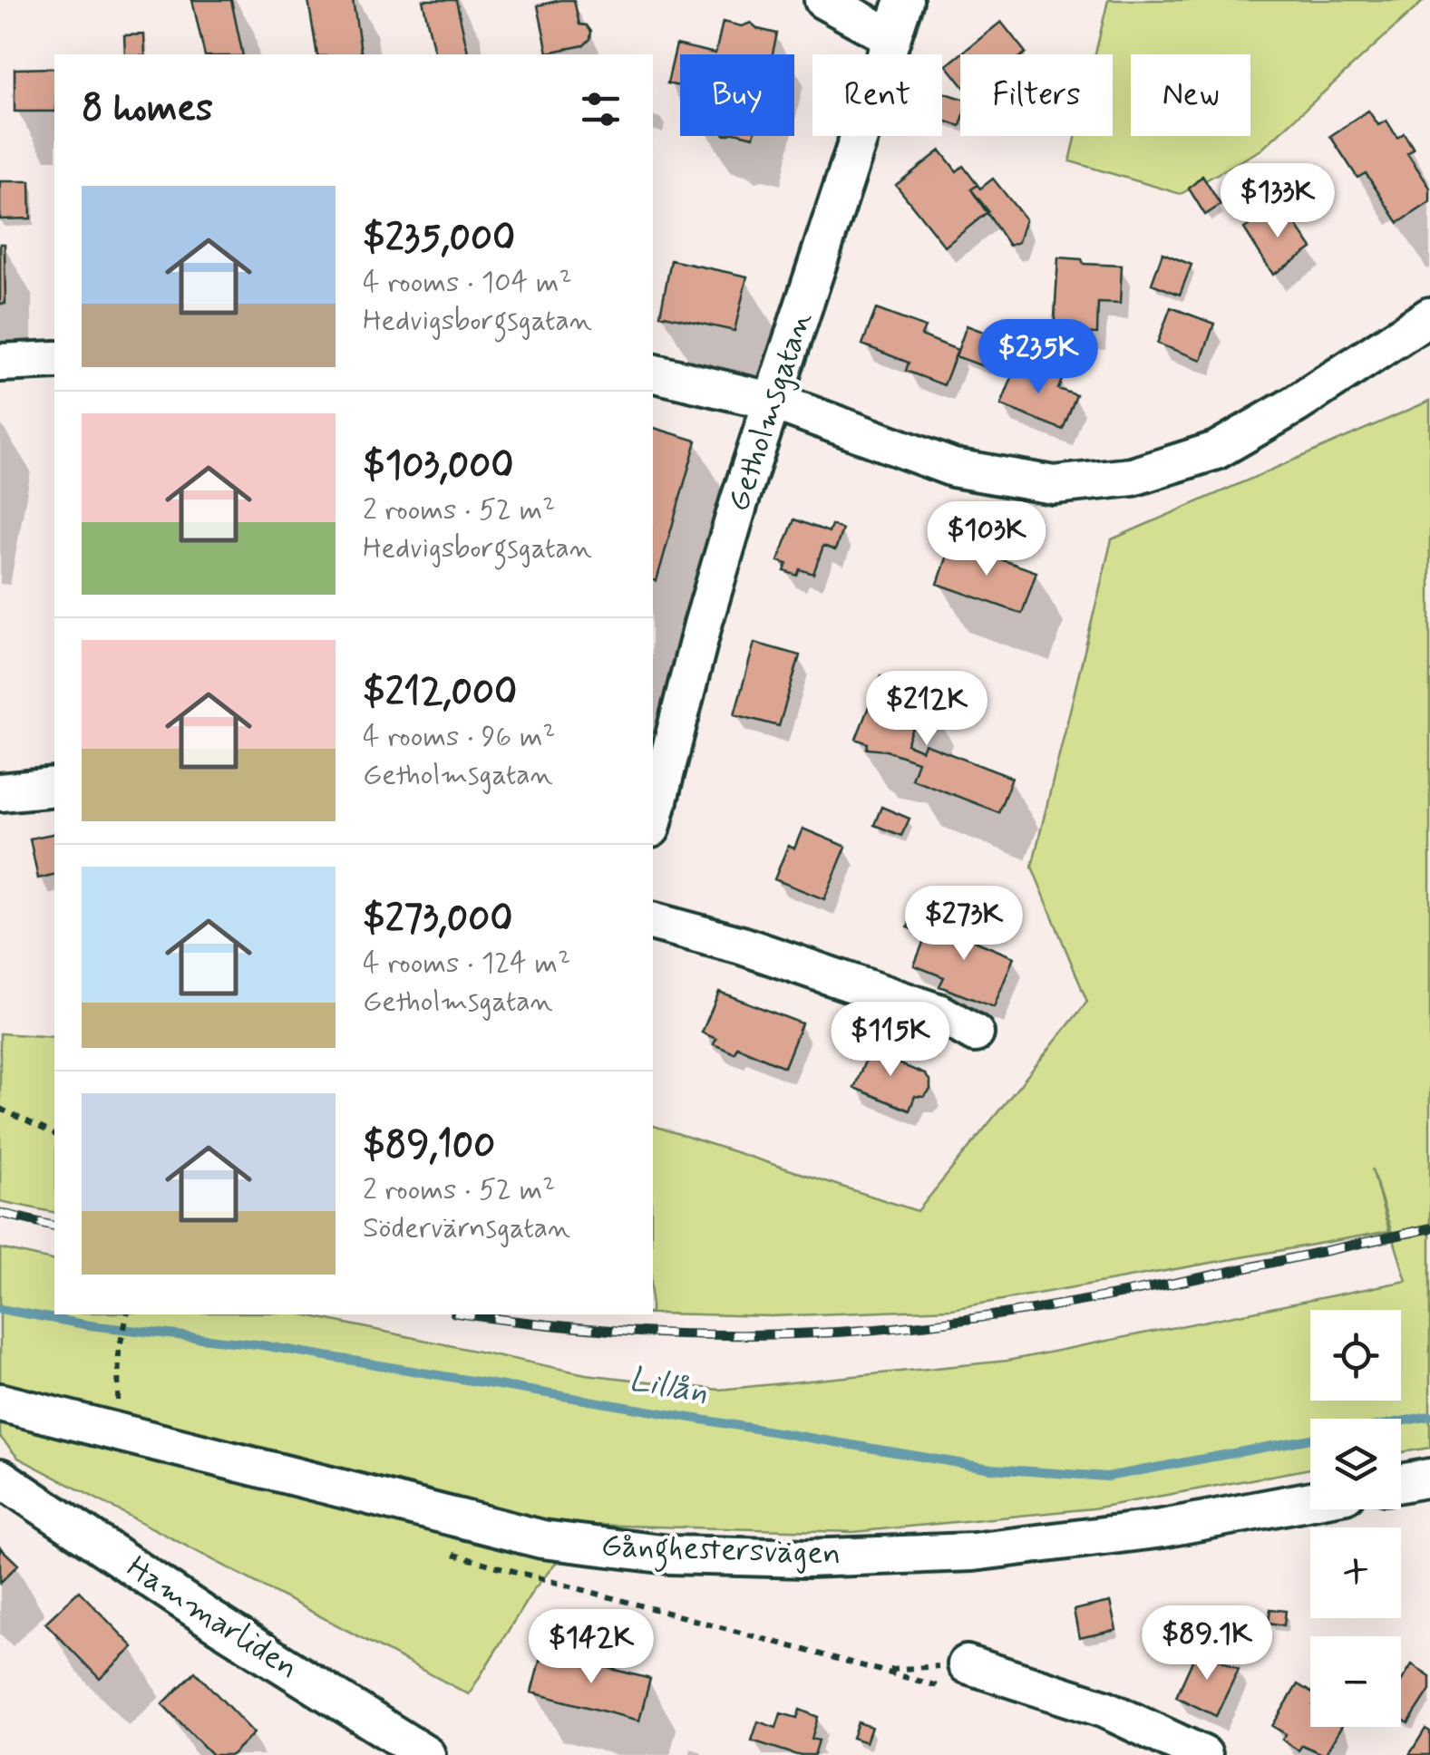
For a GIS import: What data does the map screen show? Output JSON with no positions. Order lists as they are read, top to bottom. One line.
{"streets":{"street":["Getholmsgatan","Gånghestersvägen","Hammarliden"]},"water":["Lillån"],"page":{"chip":["Buy","Rent","Filters","New"],"heading":"8 homes","price":["$133K","$235K","$103K","$212K","$273K","$115K","$89.1K","$142K"],"list":[{"name":"$235,000","note":"4 rooms · 104 m² · Hedvigsborgsgatan"},{"name":"$103,000","note":"2 rooms · 52 m² · Hedvigsborgsgatan"},{"name":"$212,000","note":"4 rooms · 96 m² · Getholmsgatan"},{"name":"$273,000","note":"4 rooms · 124 m² · Getholmsgatan"},{"name":"$89,100","note":"2 rooms · 52 m² · Södervärnsgatan"}],"map_buttons":["+","−"]}}
